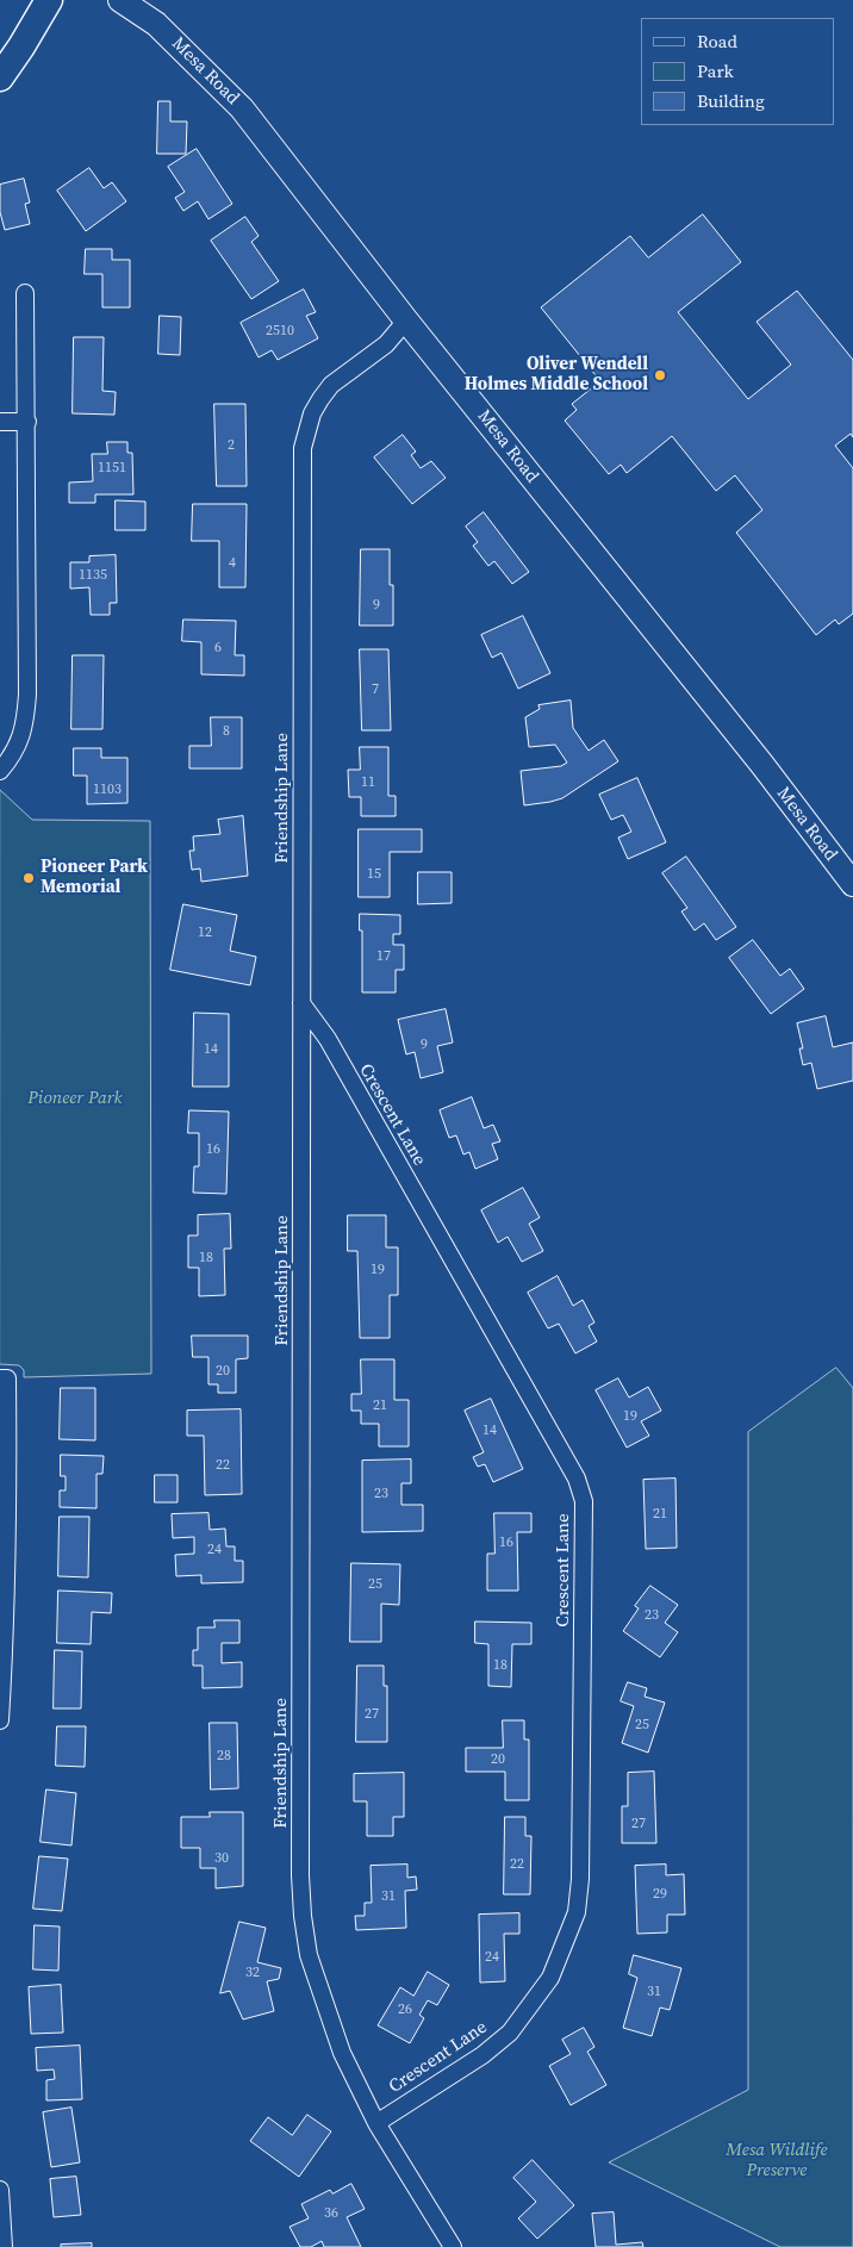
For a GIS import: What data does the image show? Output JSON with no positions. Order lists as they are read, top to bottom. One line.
{"streets":{"main road":["Mesa Road"],"street":["Friendship Lane","Crescent Lane"]},"crossings":[["Mesa Road","Friendship Lane"],["Friendship Lane","Crescent Lane"]],"parks":["Pioneer Park","Mesa Wildlife Preserve"],"places":["Oliver Wendell Holmes Middle School","Pioneer Park Memorial"],"house_numbers":["2510","2","1151","4","1135","9","6","7","8","11","1103","15","12","17","9","14","16","18","19","20","21","19","14","22","23","21","16","24","25","23","18","27","25","28","20","27","30","22","29","31","24","32","31","26","36"],"legend":["Road","Park","Building"]}
